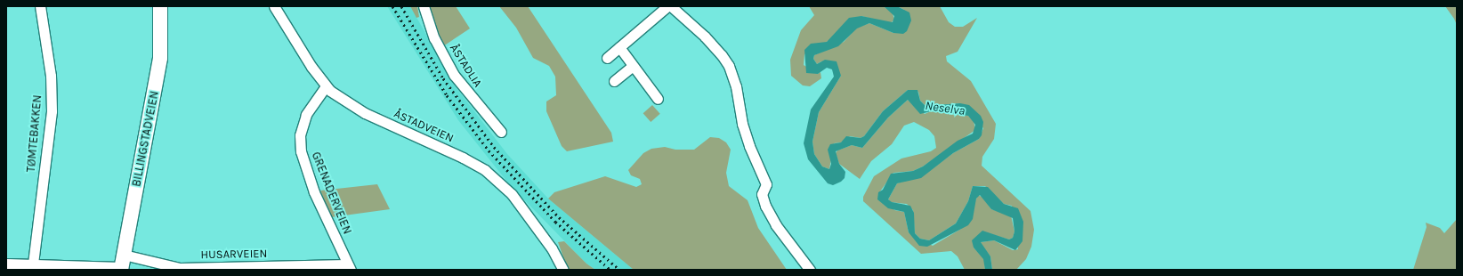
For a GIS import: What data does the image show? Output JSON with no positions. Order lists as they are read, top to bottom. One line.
{"streets":{"main road":["BILLINGSTADVEIEN"],"street":["ÅSTADLIA","ÅSTADVEIEN","TØMTEBAKKEN","GRENADERVEIEN","HUSARVEIEN"]},"crossings":[["ÅSTADVEIEN","GRENADERVEIEN"],["TØMTEBAKKEN","HUSARVEIEN"],["BILLINGSTADVEIEN","HUSARVEIEN"],["GRENADERVEIEN","HUSARVEIEN"]],"water":["Neselva"]}
